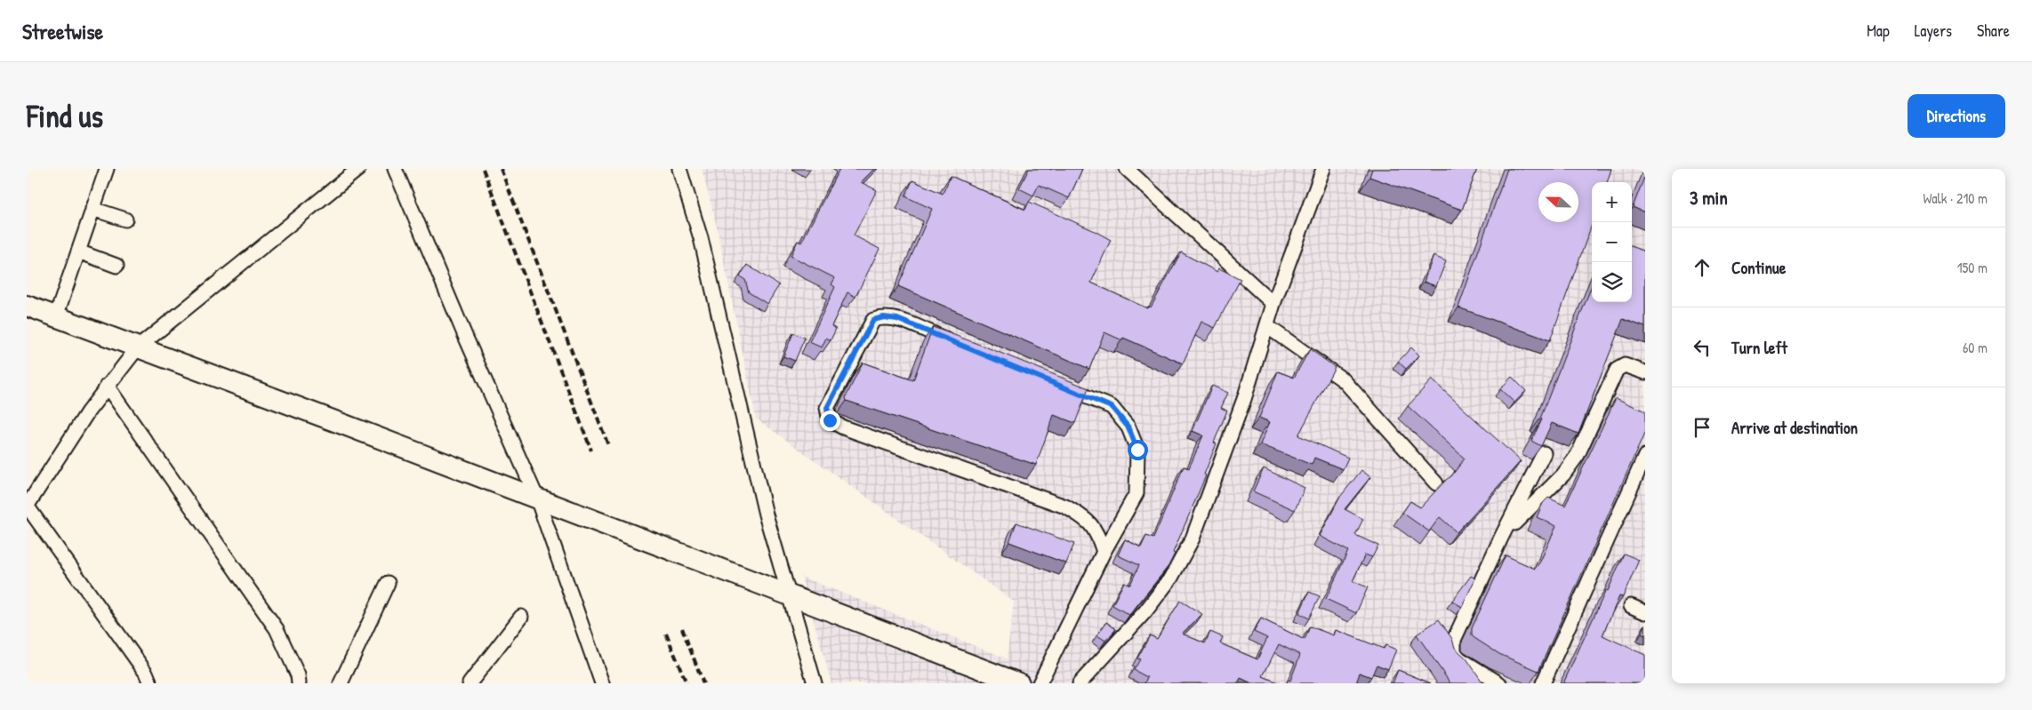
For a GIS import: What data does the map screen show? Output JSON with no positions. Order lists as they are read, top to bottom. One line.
{"north":"left","page":{"header":"Streetwise","nav":["Map","Layers","Share"],"buttons":"Directions","title":"Find us","heading":["3 min","Walk · 210 m"],"map_buttons":["+","−"],"list":[["Continue","150 m"],["Turn left","60 m"],"Arrive at destination"]}}
